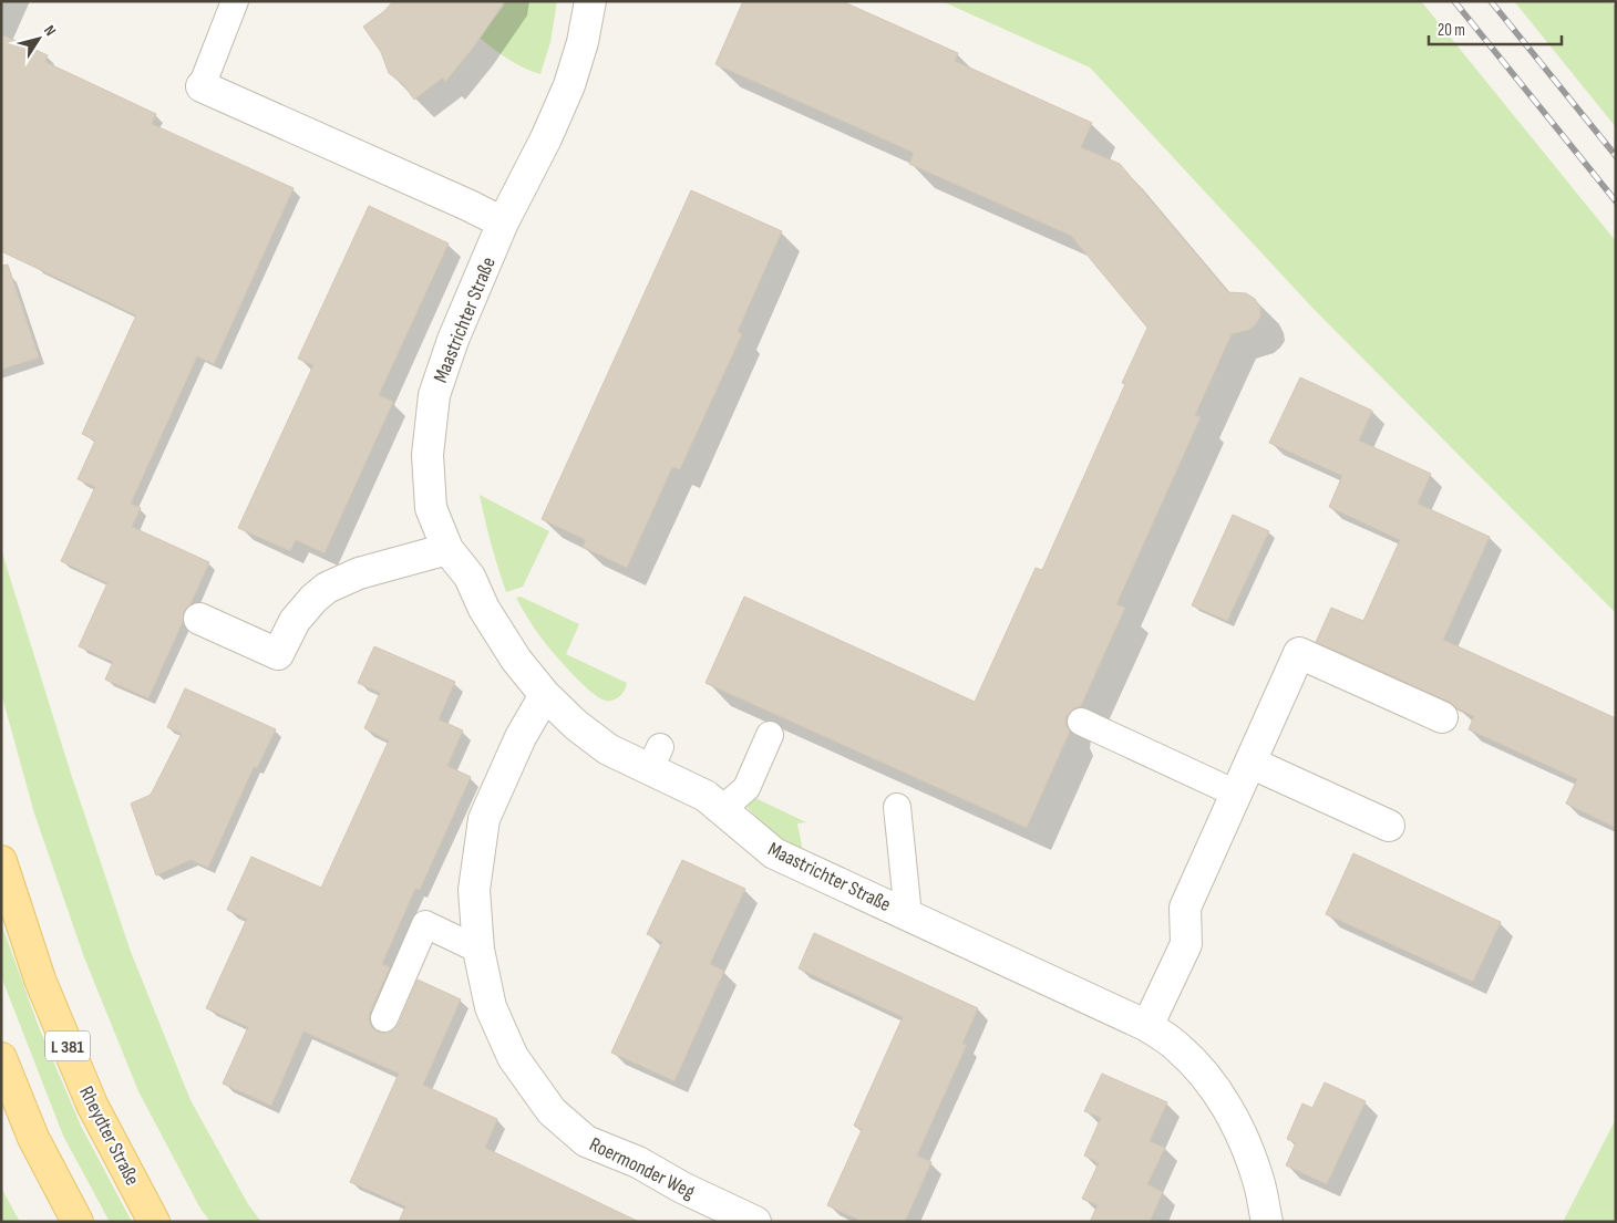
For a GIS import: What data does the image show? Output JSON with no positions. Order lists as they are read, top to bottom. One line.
{"streets":{"main road":["L 381","Rheydter Straße"],"street":["Maastrichter Straße","Roermonder Weg"]},"crossings":[["Maastrichter Straße","Roermonder Weg"]],"scale_bar":"20 m","north":"top right"}
